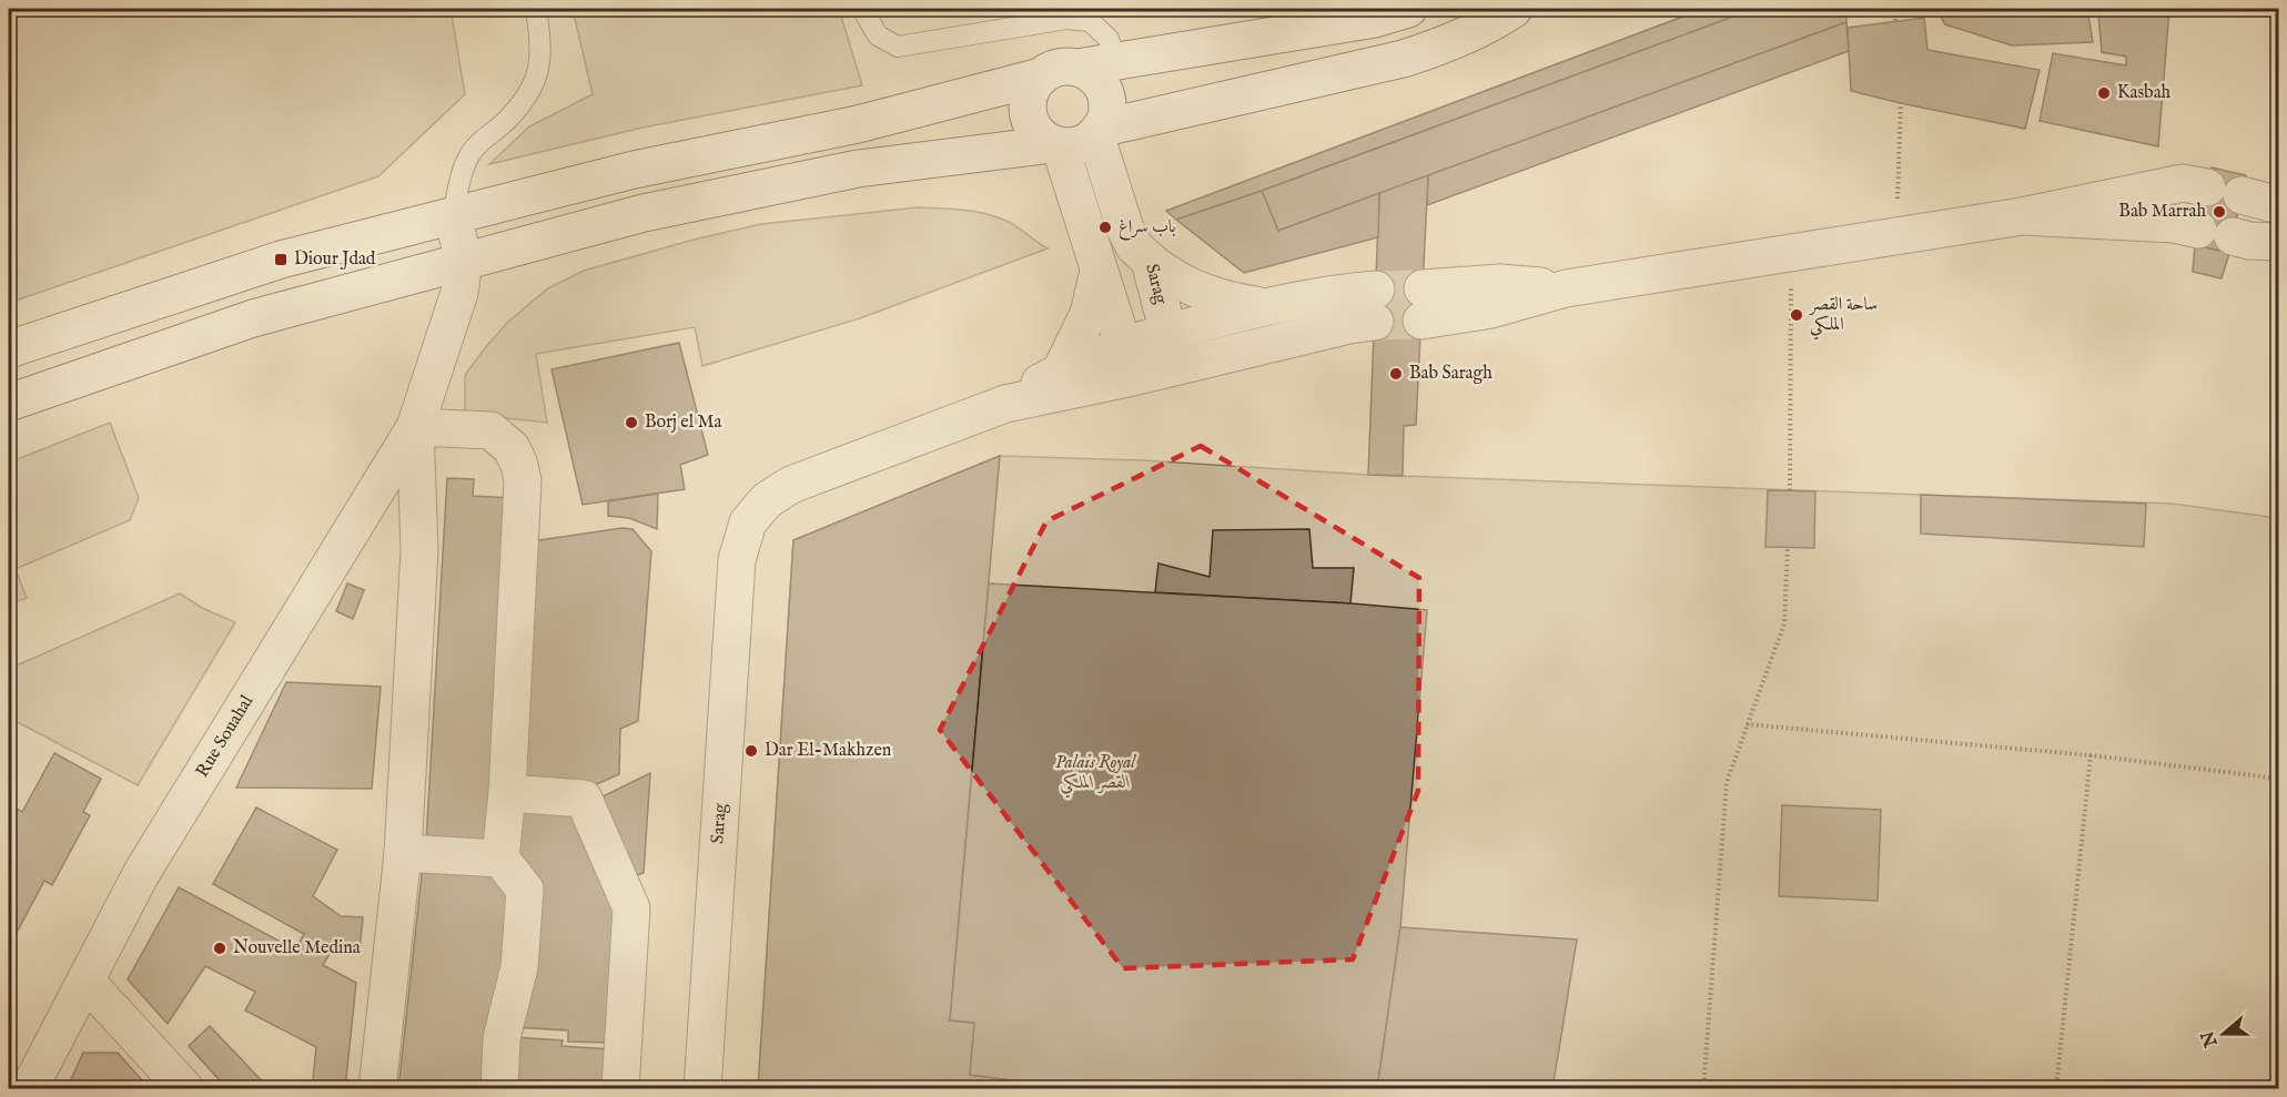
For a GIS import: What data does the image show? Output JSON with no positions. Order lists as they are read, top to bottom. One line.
{"streets":{"street":["Sarag","Rue Souahal"]},"parks":["Palais Royal القصر الملكي"],"places":{"other":["Kasbah","Bab Marrah","باب سراغ","ساحة القصر الملكي","Bab Saragh","Borj el Ma","Dar El-Makhzen","Nouvelle Medina"],"transit":["Diour Jdad"]},"north":"left"}
